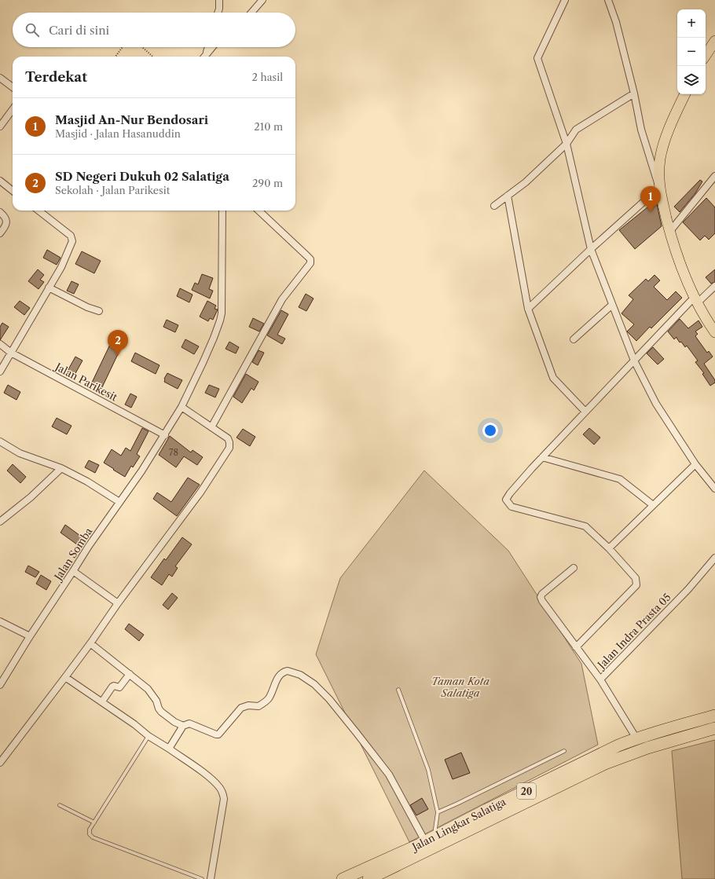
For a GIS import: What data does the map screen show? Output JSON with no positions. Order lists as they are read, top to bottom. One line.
{"streets":{"highway":["20","Jalan Lingkar Salatiga"],"street":["Jalan Parikesit","Jalan Somba","Jalan Indra Prasta 05"]},"crossings":[["Jalan Parikesit","Jalan Somba"],["Jalan Indra Prasta 05","Jalan Lingkar Salatiga"]],"parks":["Taman Kota Salatiga"],"house_numbers":["78"],"page":{"map_buttons":["+","−"],"search":"Cari di sini","heading":["Terdekat","2 hasil"],"list":[{"mark":"1","name":"Masjid An-Nur Bendosari","note":"Masjid · Jalan Hasanuddin","value":"210 m"},{"mark":"2","name":"SD Negeri Dukuh 02 Salatiga","note":"Sekolah · Jalan Parikesit","value":"290 m"}],"pins":["1","2"]}}
